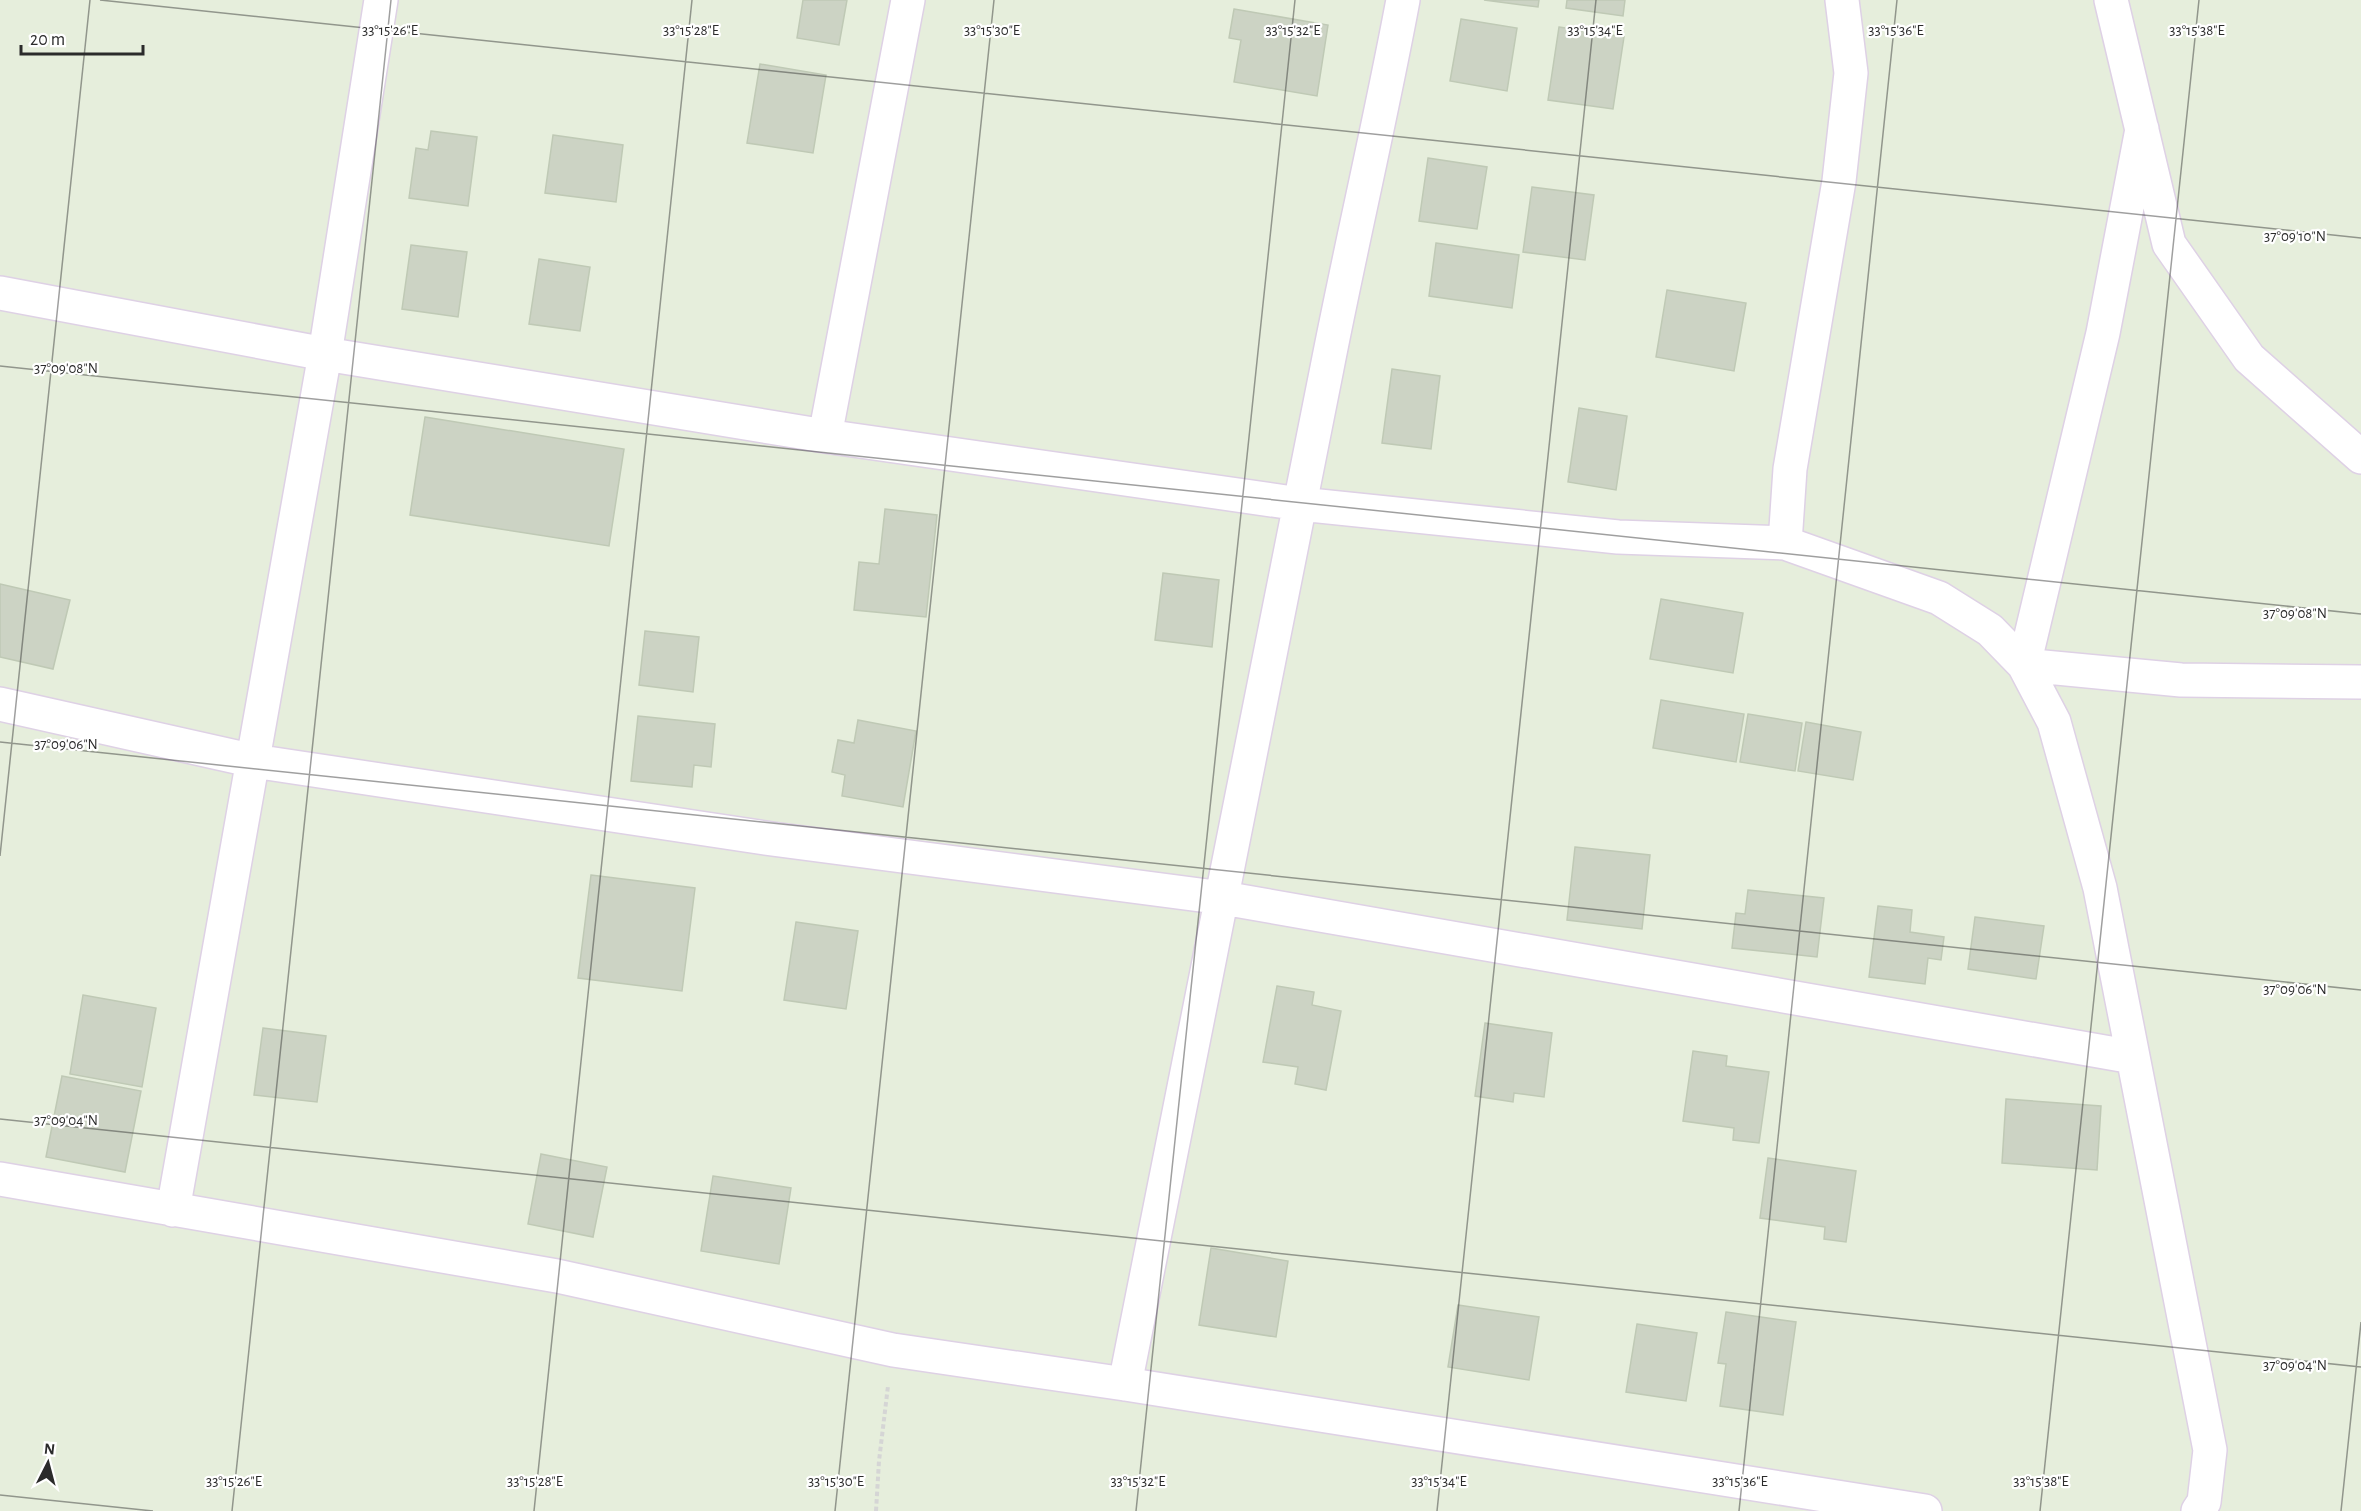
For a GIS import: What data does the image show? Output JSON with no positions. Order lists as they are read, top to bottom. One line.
{"scale_bar":"20 m","north":"top","coordinates":["33°15'26\"E","33°15'28\"E","33°15'30\"E","33°15'32\"E","33°15'34\"E","33°15'36\"E","33°15'38\"E","37°09'10\"N","37°09'08\"N","37°09'06\"N","37°09'04\"N"]}
